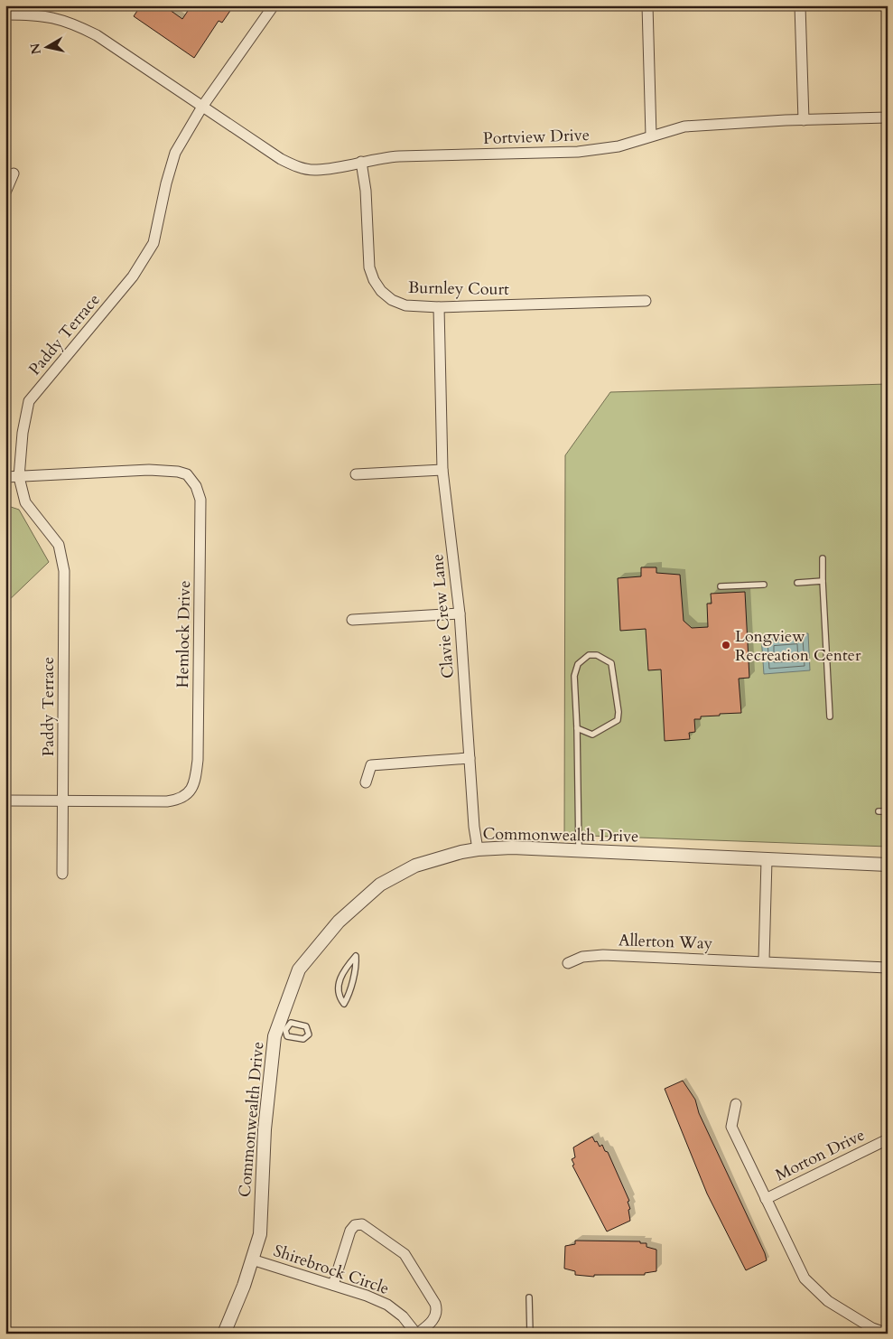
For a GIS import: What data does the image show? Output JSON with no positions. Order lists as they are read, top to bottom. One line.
{"streets":{"street":["Portview Drive","Burnley Court","Paddy Terrace","Clavie Crew Lane","Hemlock Drive","Commonwealth Drive","Allerton Way","Morton Drive","Shirebrock Circle"]},"crossings":[["Portview Drive","Burnley Court"],["Portview Drive","Paddy Terrace"],["Burnley Court","Clavie Crew Lane"],["Paddy Terrace","Hemlock Drive"],["Clavie Crew Lane","Commonwealth Drive"],["Commonwealth Drive","Shirebrock Circle"]],"places":["Longview Recreation Center"],"north":"left"}
